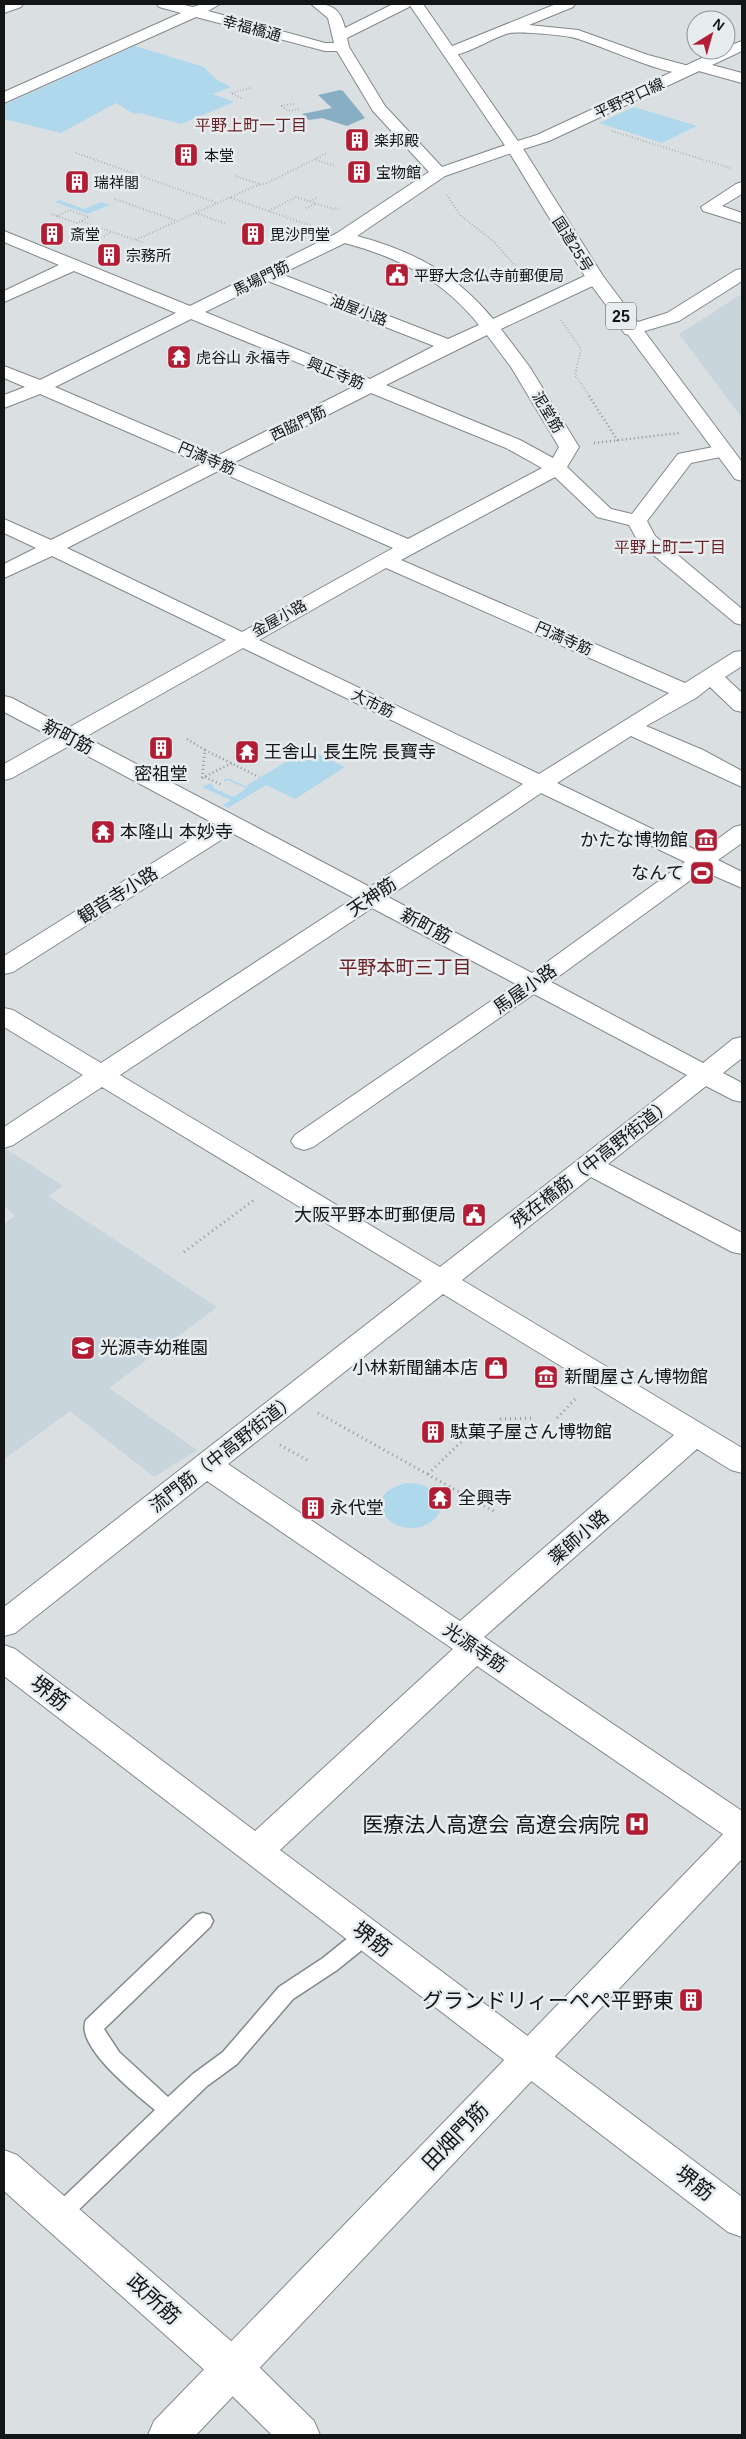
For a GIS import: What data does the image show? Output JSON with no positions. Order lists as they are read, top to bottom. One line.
{"streets":{"main road":["幸福橋通","平野守口線","国道25号","馬場門筋","油屋小路","25","興正寺筋","泥堂筋","西脇門筋","円満寺筋","金屋小路","大市筋","新町筋","観音寺小路","天神筋","馬屋小路","残在橋筋（中高野街道）","流門筋（中高野街道）","薬師小路","光源寺筋","堺筋","田畑門筋","政所筋"]},"crossings":[["平野守口線","国道25号"],["平野守口線","馬場門筋"],["国道25号","馬場門筋"],["国道25号","西脇門筋"],["馬場門筋","油屋小路"],["馬場門筋","興正寺筋"],["馬場門筋","泥堂筋"],["馬場門筋","円満寺筋"],["油屋小路","西脇門筋"],["興正寺筋","泥堂筋"],["興正寺筋","西脇門筋"],["興正寺筋","金屋小路"],["泥堂筋","西脇門筋"],["泥堂筋","金屋小路"],["西脇門筋","円満寺筋"],["西脇門筋","大市筋"],["円満寺筋","金屋小路"],["円満寺筋","天神筋"],["金屋小路","大市筋"],["金屋小路","新町筋"],["大市筋","天神筋"],["大市筋","馬屋小路"],["新町筋","観音寺小路"],["新町筋","天神筋"],["新町筋","馬屋小路"],["新町筋","残在橋筋（中高野街道）"],["残在橋筋（中高野街道）","流門筋（中高野街道）"],["流門筋（中高野街道）","光源寺筋"],["薬師小路","光源寺筋"],["薬師小路","堺筋"],["堺筋","田畑門筋"],["田畑門筋","政所筋"]],"districts":["平野上町一丁目","平野上町二丁目","平野本町三丁目"],"places":{"building":["楽邦殿","本堂","宝物館","瑞祥閣","斎堂","毘沙門堂","宗務所","密祖堂","駄菓子屋さん博物館","永代堂","グランドリィーぺぺ平野東"],"public building":["平野大念仏寺前郵便局","大阪平野本町郵便局"],"temple":["虎谷山 永福寺","王舎山 長生院 長寶寺","本隆山 本妙寺","全興寺"],"museum":["かたな博物館","新聞屋さん博物館"],"sports":["なんて"],"school or university":["光源寺幼稚園"],"shop":["小林新聞舗本店"],"hospital":["医療法人高遼会 高遼会病院"]},"north":"top right"}
